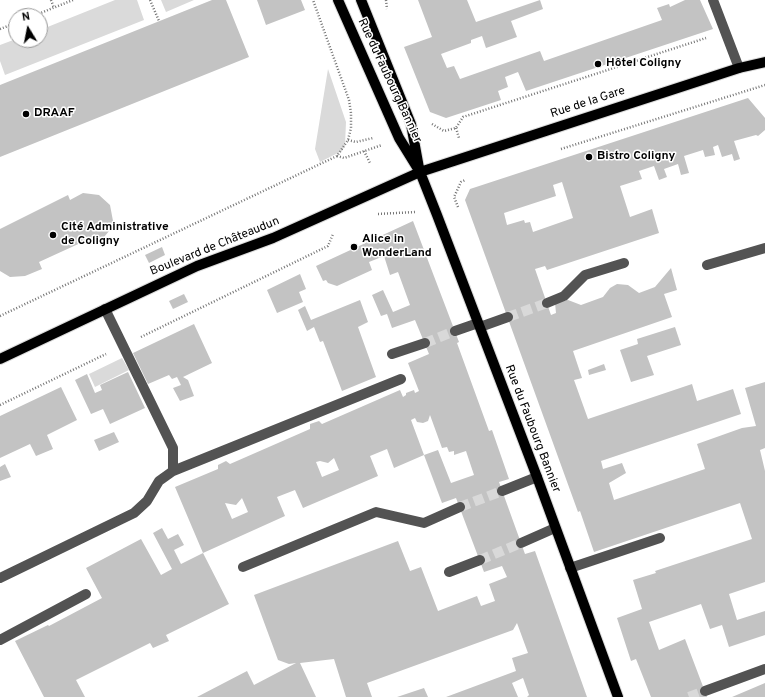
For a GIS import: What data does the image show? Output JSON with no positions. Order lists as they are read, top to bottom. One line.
{"streets":{"main road":["Rue du Faubourg Bannier","Rue de la Gare","Boulevard de Châteaudun"]},"crossings":[["Rue du Faubourg Bannier","Rue de la Gare"],["Rue du Faubourg Bannier","Boulevard de Châteaudun"],["Rue de la Gare","Boulevard de Châteaudun"]],"places":["Hôtel Coligny","DRAAF","Bistro Coligny","Cité Administrative de Coligny","Alice in WonderLand"],"north":"top"}
